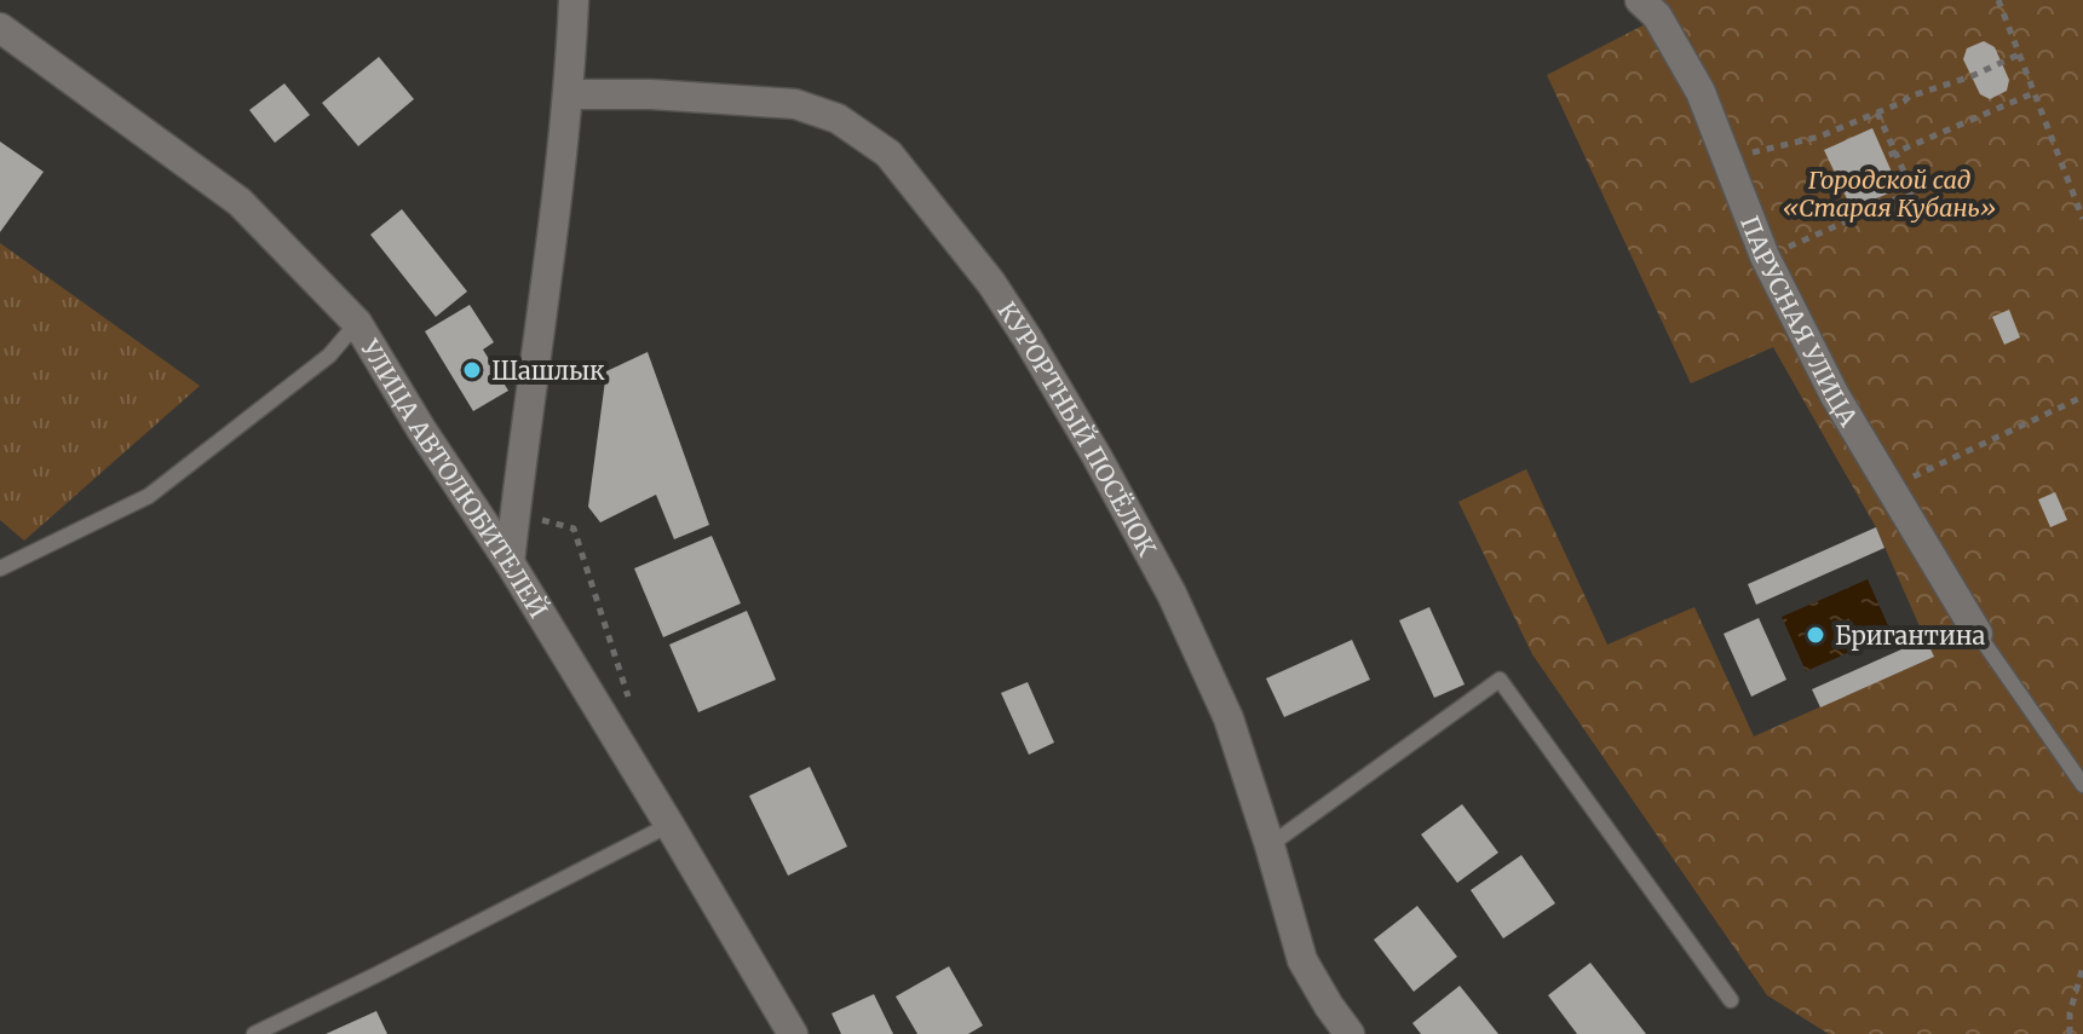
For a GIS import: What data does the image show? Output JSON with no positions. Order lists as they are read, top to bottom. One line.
{"streets":{"street":["ПАРУСНАЯ УЛИЦА","КУРОРТНЫЙ ПОСЁЛОК","УЛИЦА АВТОЛЮБИТЕЛЕЙ"]},"parks":["Городской сад «Старая Кубань»"],"places":["Шашлык","Бригантина"]}
